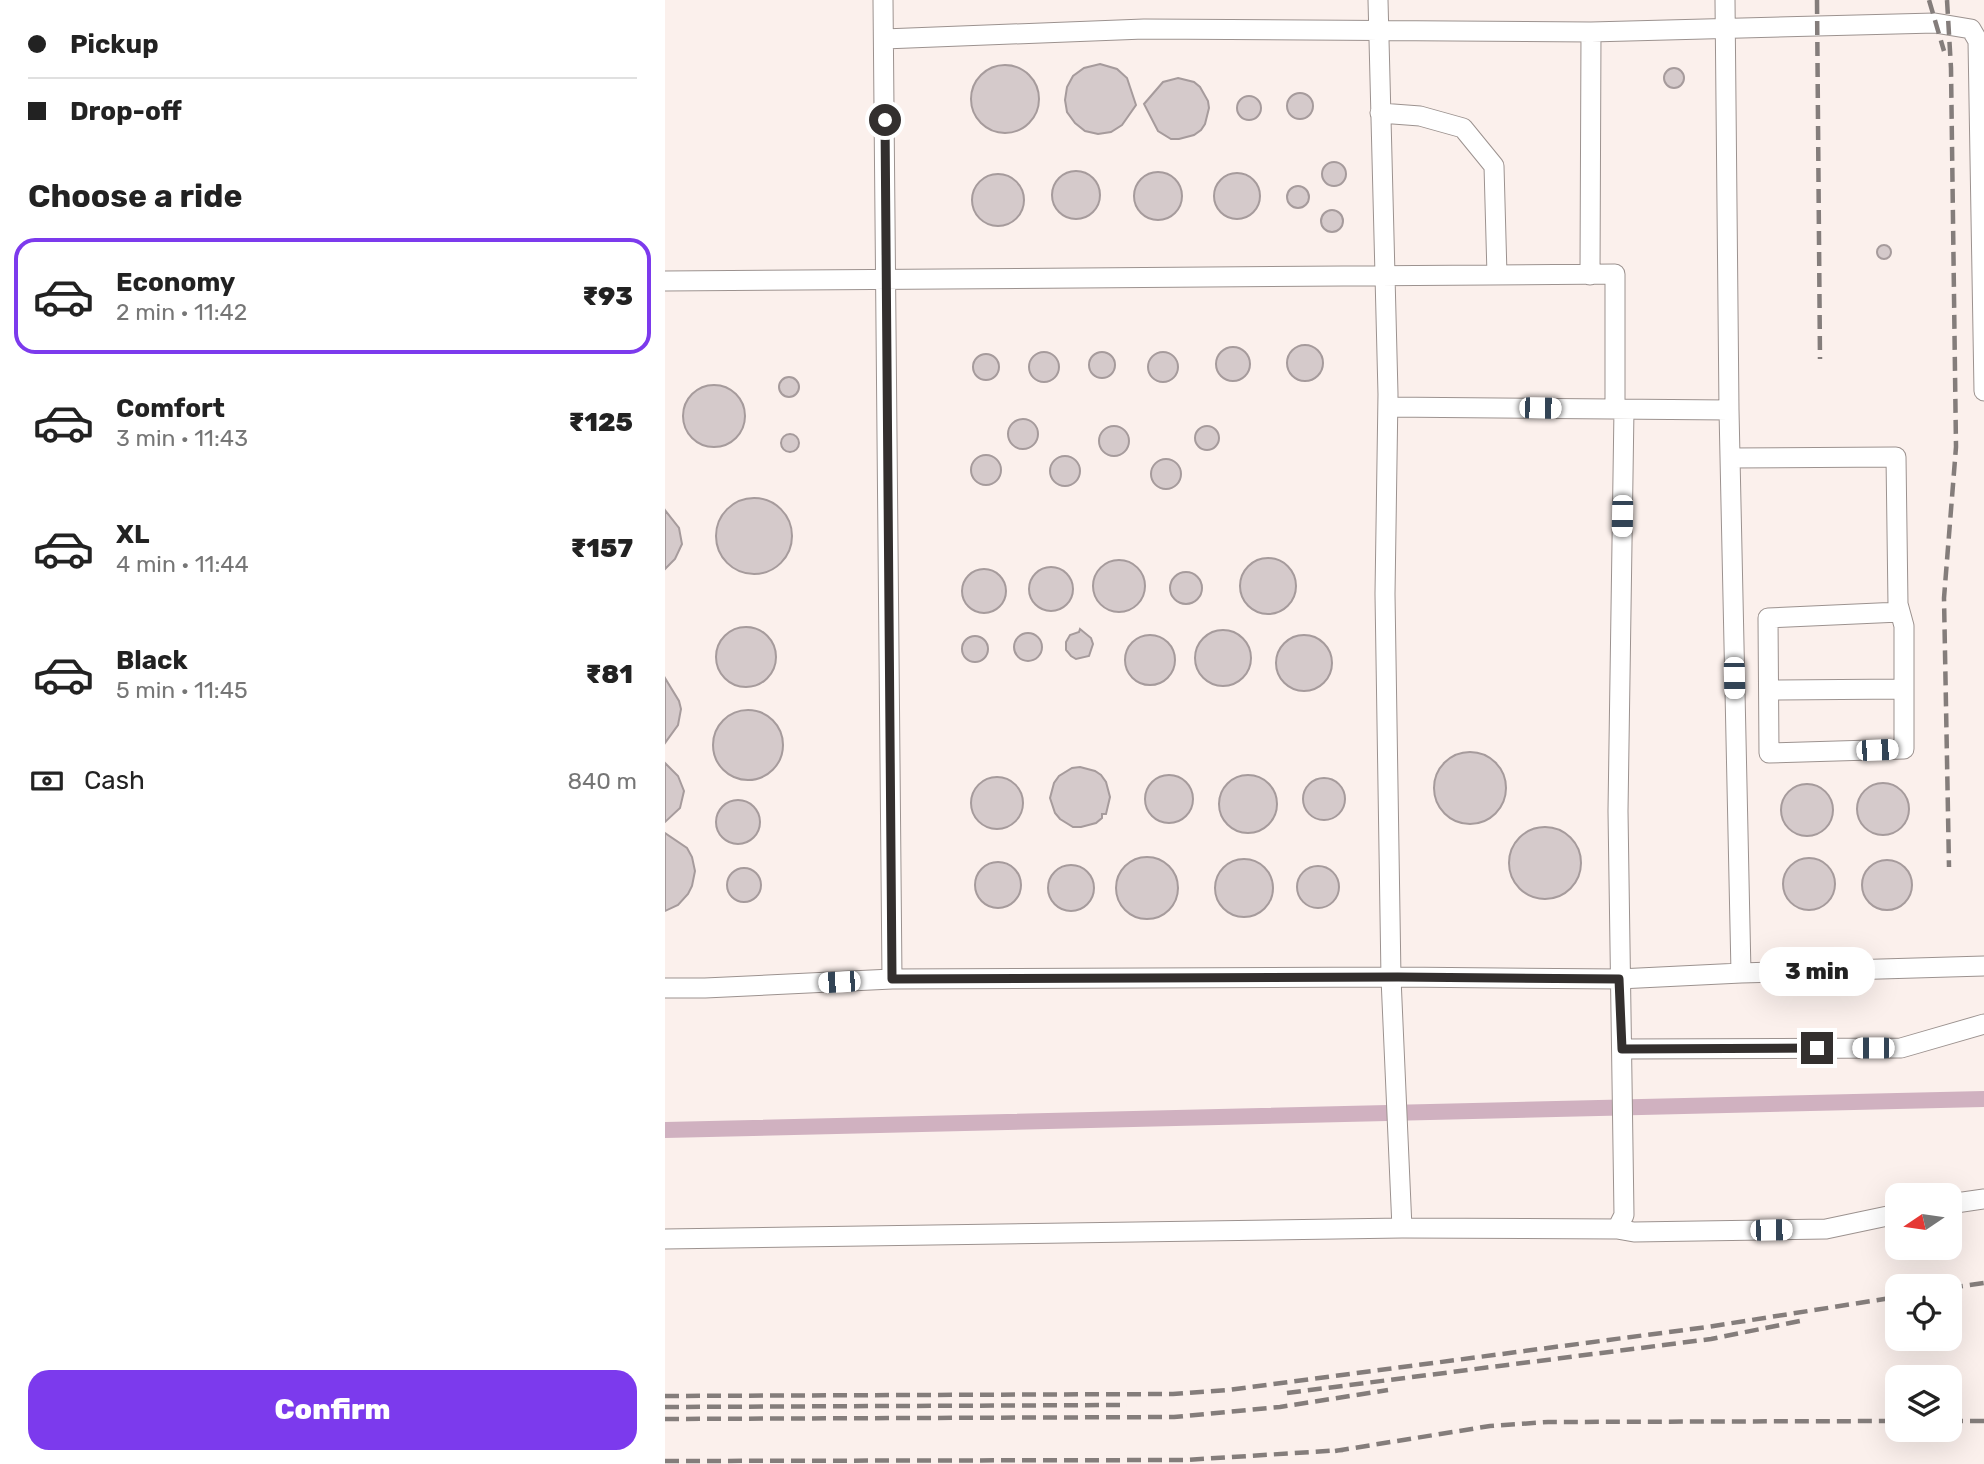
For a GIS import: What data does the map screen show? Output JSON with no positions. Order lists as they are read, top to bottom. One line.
{"north":"left","page":{"banner":["Pickup","Drop-off"],"heading":"Choose a ride","list":[{"name":"Economy","note":"2 min · 11:42","value":"₹93"},{"name":"Comfort","note":"3 min · 11:43","value":"₹125"},{"name":"XL","note":"4 min · 11:44","value":"₹157"},{"name":"Black","note":"5 min · 11:45","value":"₹81"}],"pay":["Cash","840 m"],"bubble":"3 min","buttons":"Confirm"}}
